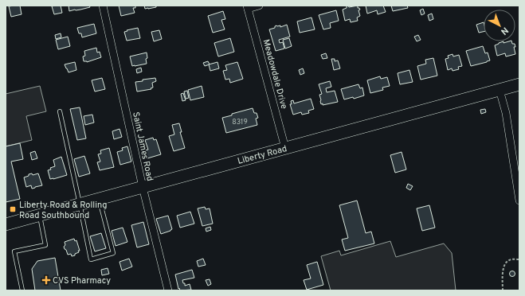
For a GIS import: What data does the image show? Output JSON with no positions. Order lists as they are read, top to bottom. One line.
{"streets":{"main road":["Liberty Road"],"street":["Meadowdale Drive","Saint James Road"]},"crossings":[["Meadowdale Drive","Liberty Road"],["Saint James Road","Liberty Road"]],"places":{"transit":["Liberty Road & Rolling Road Southbound"],"health":["CVS Pharmacy"]},"house_numbers":["8319"],"north":"bottom right"}
